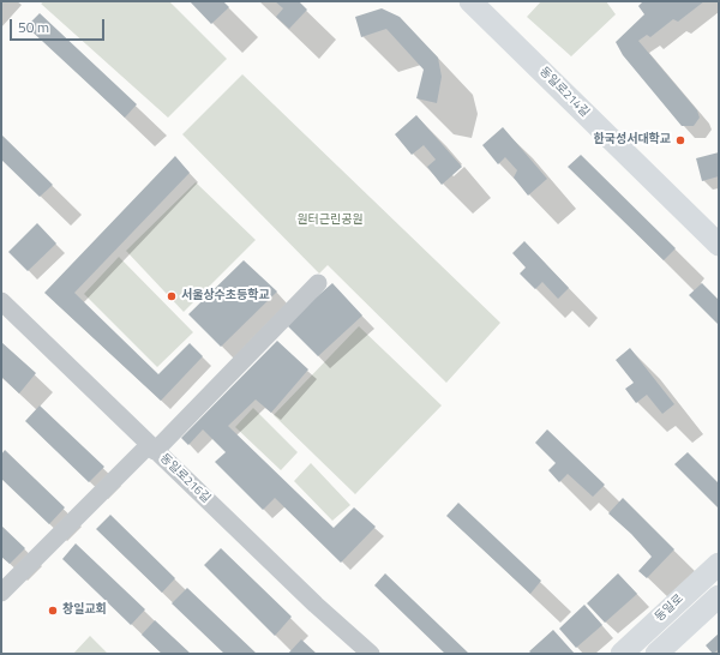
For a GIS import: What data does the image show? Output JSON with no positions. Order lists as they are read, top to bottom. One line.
{"streets":{"main road":["동일로214길","동일로"],"street":["동일로216길"]},"parks":["원터근린공원"],"places":["한국성서대학교","서울상수초등학교","창일교회"],"scale_bar":"50 m"}
